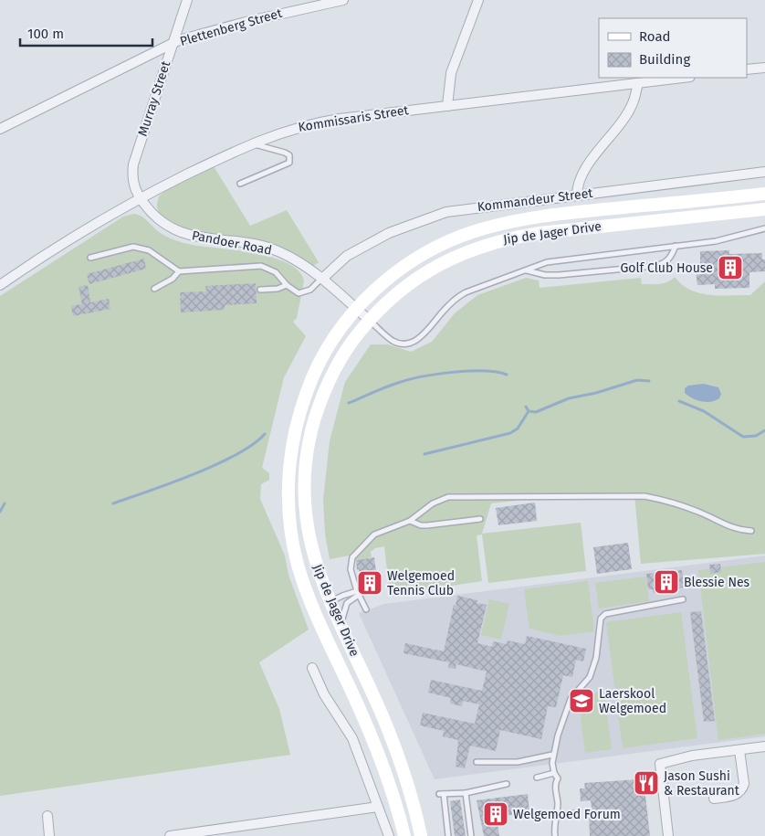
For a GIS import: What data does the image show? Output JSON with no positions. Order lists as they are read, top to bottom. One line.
{"streets":{"main road":["Jip de Jager Drive"],"street":["Plettenberg Street","Murray Street","Kommissaris Street","Kommandeur Street","Pandoer Road"]},"crossings":[["Plettenberg Street","Murray Street"],["Murray Street","Kommissaris Street"],["Murray Street","Pandoer Road"],["Kommissaris Street","Pandoer Road"],["Kommandeur Street","Pandoer Road"],["Jip de Jager Drive","Pandoer Road"]],"places":{"building":["Golf Club House","Blessie Nes","Welgemoed Tennis Club","Welgemoed Forum"],"school or university":["Laerskool Welgemoed"],"restaurant":["Jason Sushi & Restaurant"]},"legend":["Road","Building"],"scale_bar":"100 m"}
